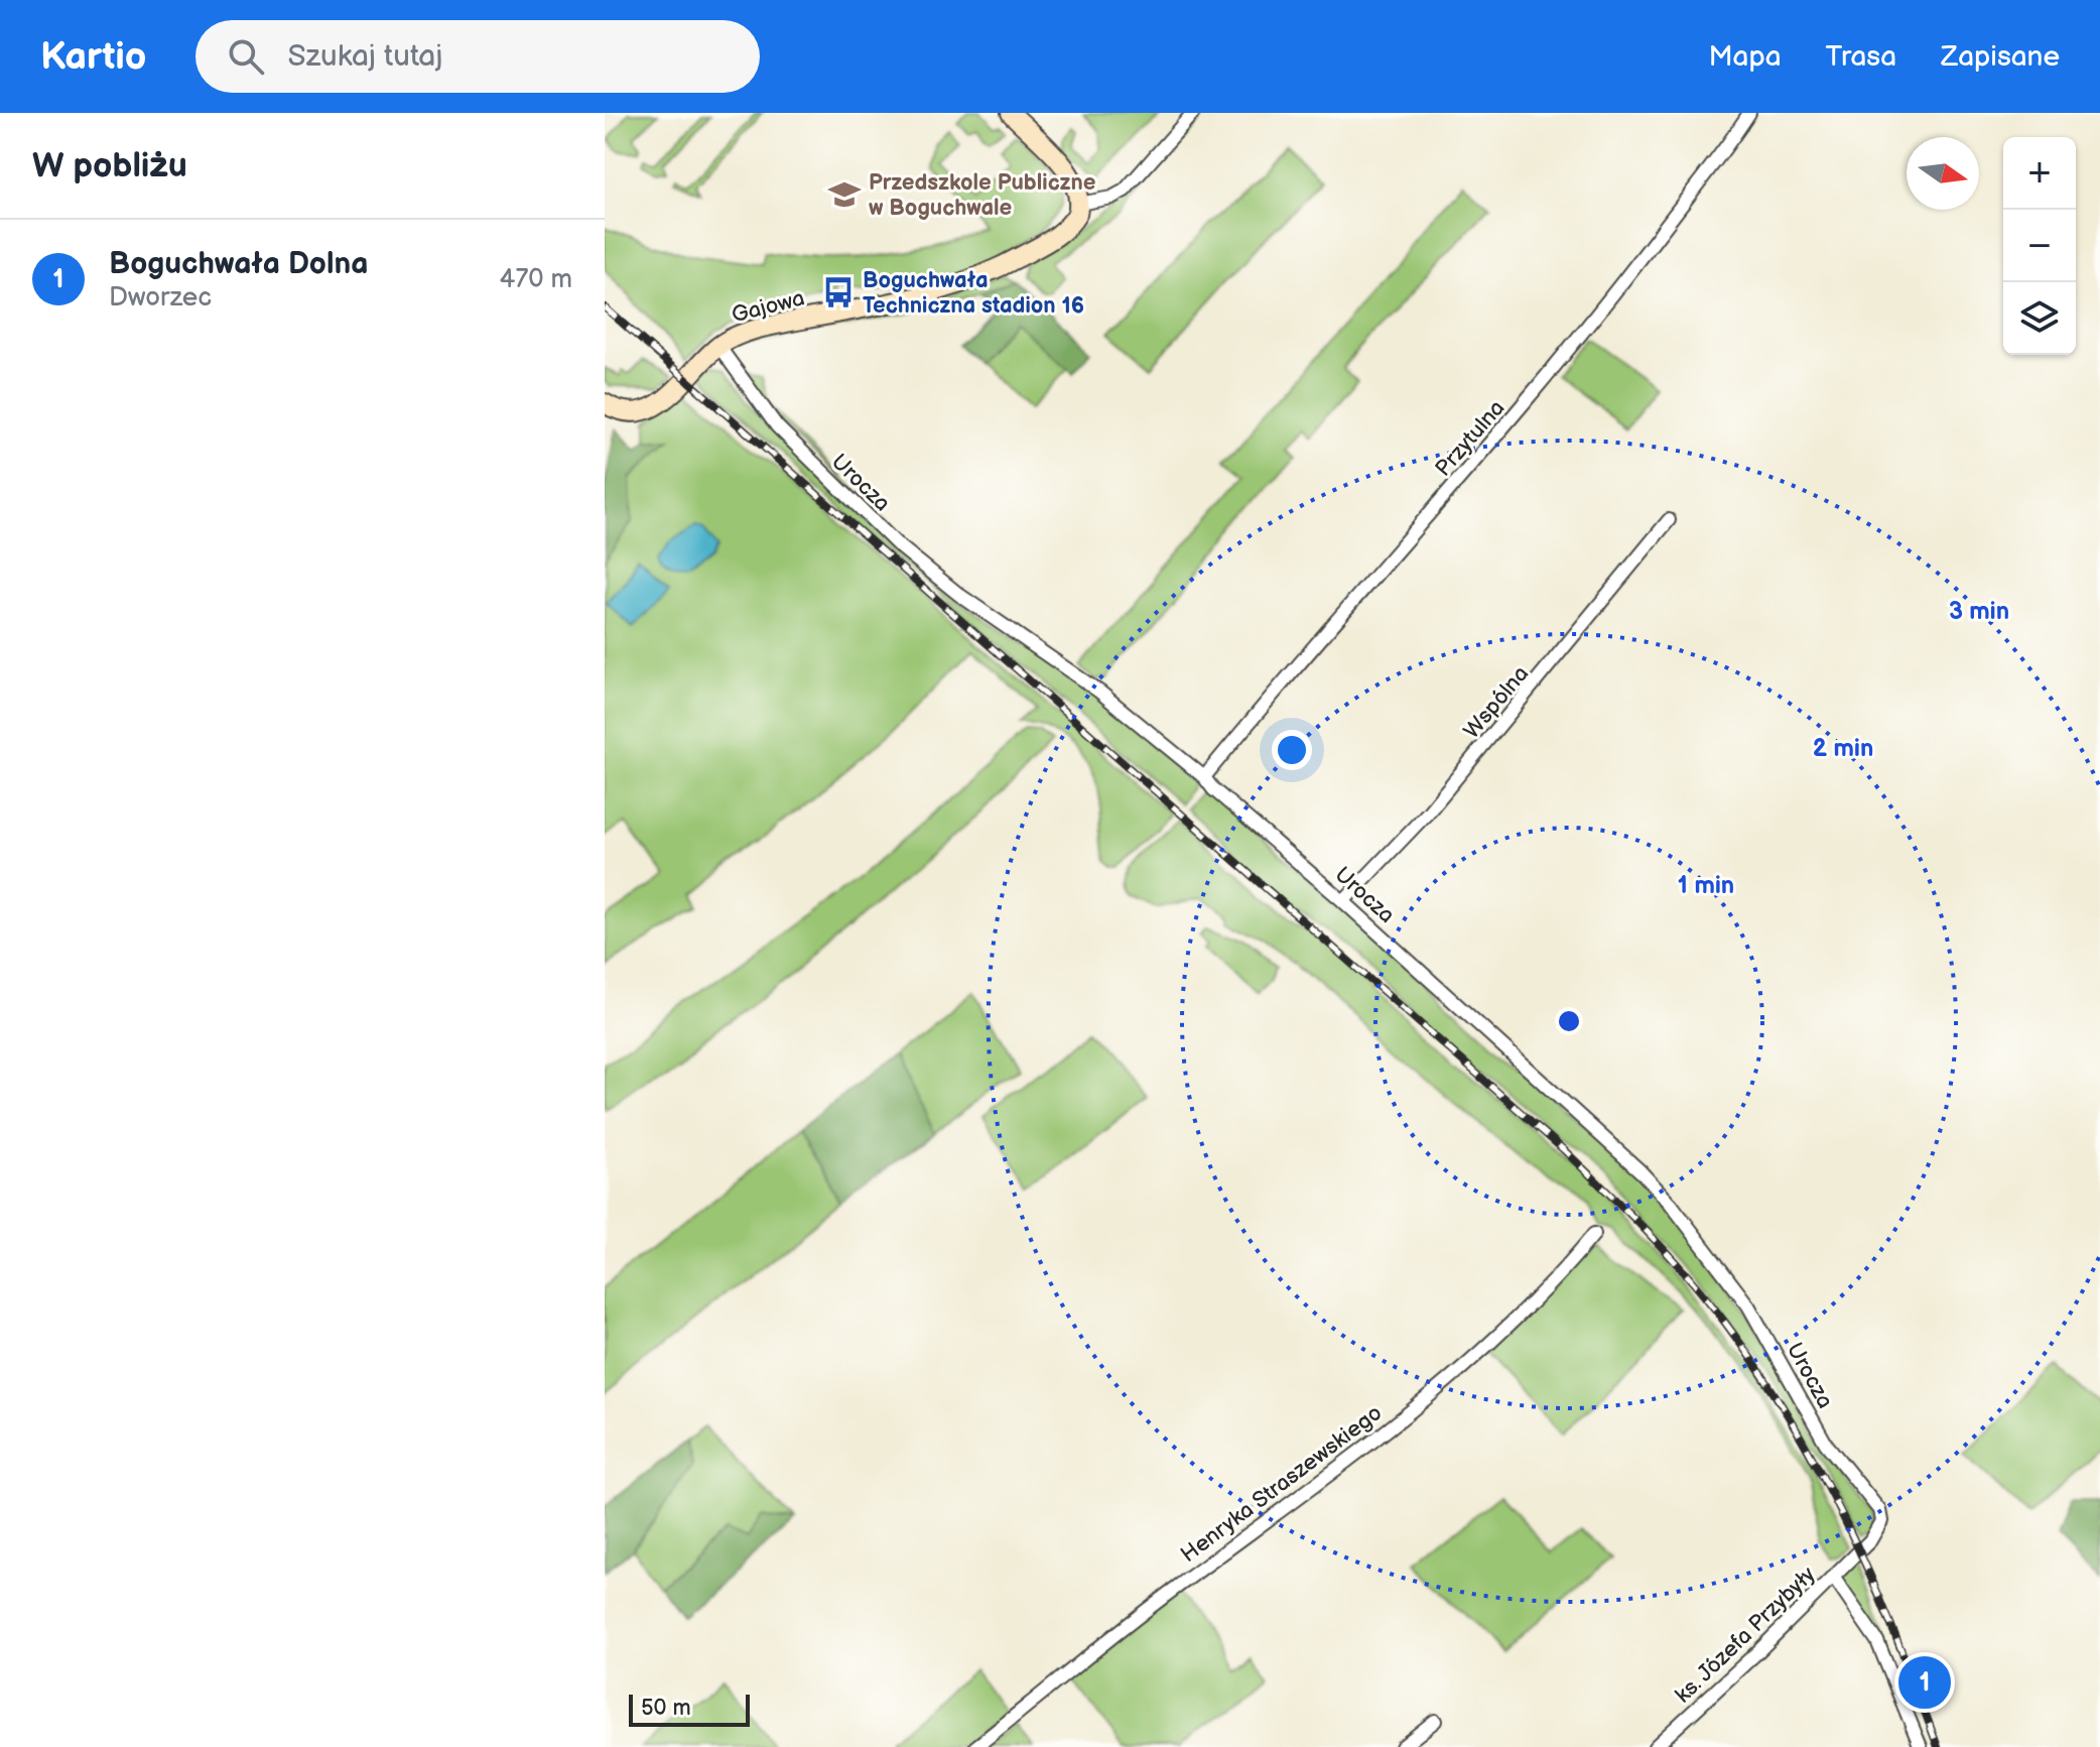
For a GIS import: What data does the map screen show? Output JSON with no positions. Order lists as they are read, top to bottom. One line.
{"streets":{"street":["Gajowa","Przytulna","Urocza","Wspólna","Henryka Straszewskiego","ks. Józefa Przybyły"]},"crossings":[["Gajowa","Urocza"],["Przytulna","Urocza"],["Urocza","Wspólna"],["Urocza","ks. Józefa Przybyły"]],"places":{"school or university":["Przedszkole Publiczne w Boguchwale"],"bus stop":["Boguchwała Techniczna stadion 16"]},"scale_bar":"50 m","north":"right","page":{"header":"Kartio","search":"Szukaj tutaj","nav":["Mapa","Trasa","Zapisane"],"heading":"W pobliżu","map_buttons":["+","−"],"list":[{"mark":"1","name":"Boguchwała Dolna","note":"Dworzec","value":"470 m"}],"pins":"1","scale":"50 m"},"rings":["3 min","2 min","1 min"]}
